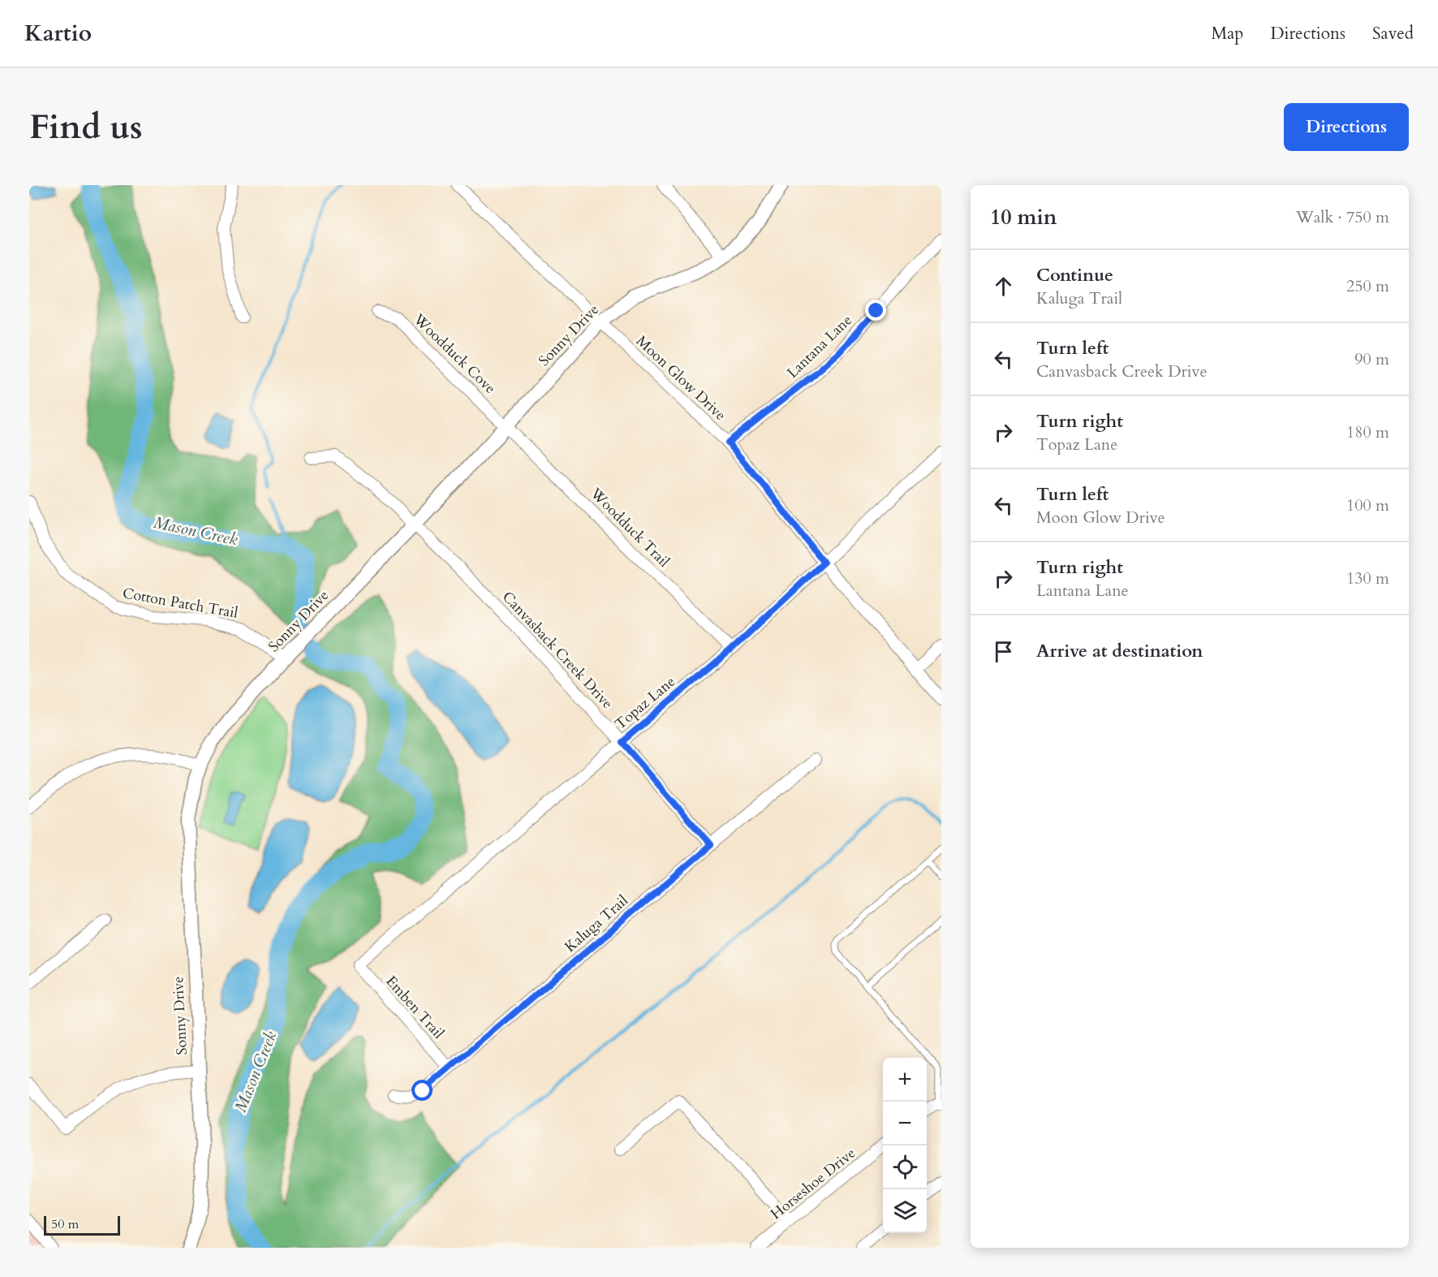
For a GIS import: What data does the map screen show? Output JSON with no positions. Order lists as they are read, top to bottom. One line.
{"streets":{"street":["Sonny Drive","Lantana Lane","Woodduck Cove","Moon Glow Drive","Woodduck Trail","Cotton Patch Trail","Canvasback Creek Drive","Topaz Lane","Kaluga Trail","Emben Trail","Horseshoe Drive"]},"crossings":[["Sonny Drive","Woodduck Cove"],["Sonny Drive","Moon Glow Drive"],["Sonny Drive","Woodduck Trail"],["Sonny Drive","Cotton Patch Trail"],["Sonny Drive","Canvasback Creek Drive"],["Lantana Lane","Moon Glow Drive"],["Woodduck Cove","Woodduck Trail"],["Moon Glow Drive","Topaz Lane"],["Woodduck Trail","Topaz Lane"],["Canvasback Creek Drive","Topaz Lane"],["Canvasback Creek Drive","Kaluga Trail"],["Topaz Lane","Emben Trail"],["Kaluga Trail","Emben Trail"]],"water":["Mason Creek"],"scale_bar":"50 m","page":{"header":"Kartio","nav":["Map","Directions","Saved"],"buttons":"Directions","title":"Find us","heading":["10 min","Walk · 750 m"],"list":[["Continue","Kaluga Trail","250 m"],["Turn left","Canvasback Creek Drive","90 m"],["Turn right","Topaz Lane","180 m"],["Turn left","Moon Glow Drive","100 m"],["Turn right","Lantana Lane","130 m"],"Arrive at destination"],"map_buttons":["+","−"],"scale":"50 m"}}
